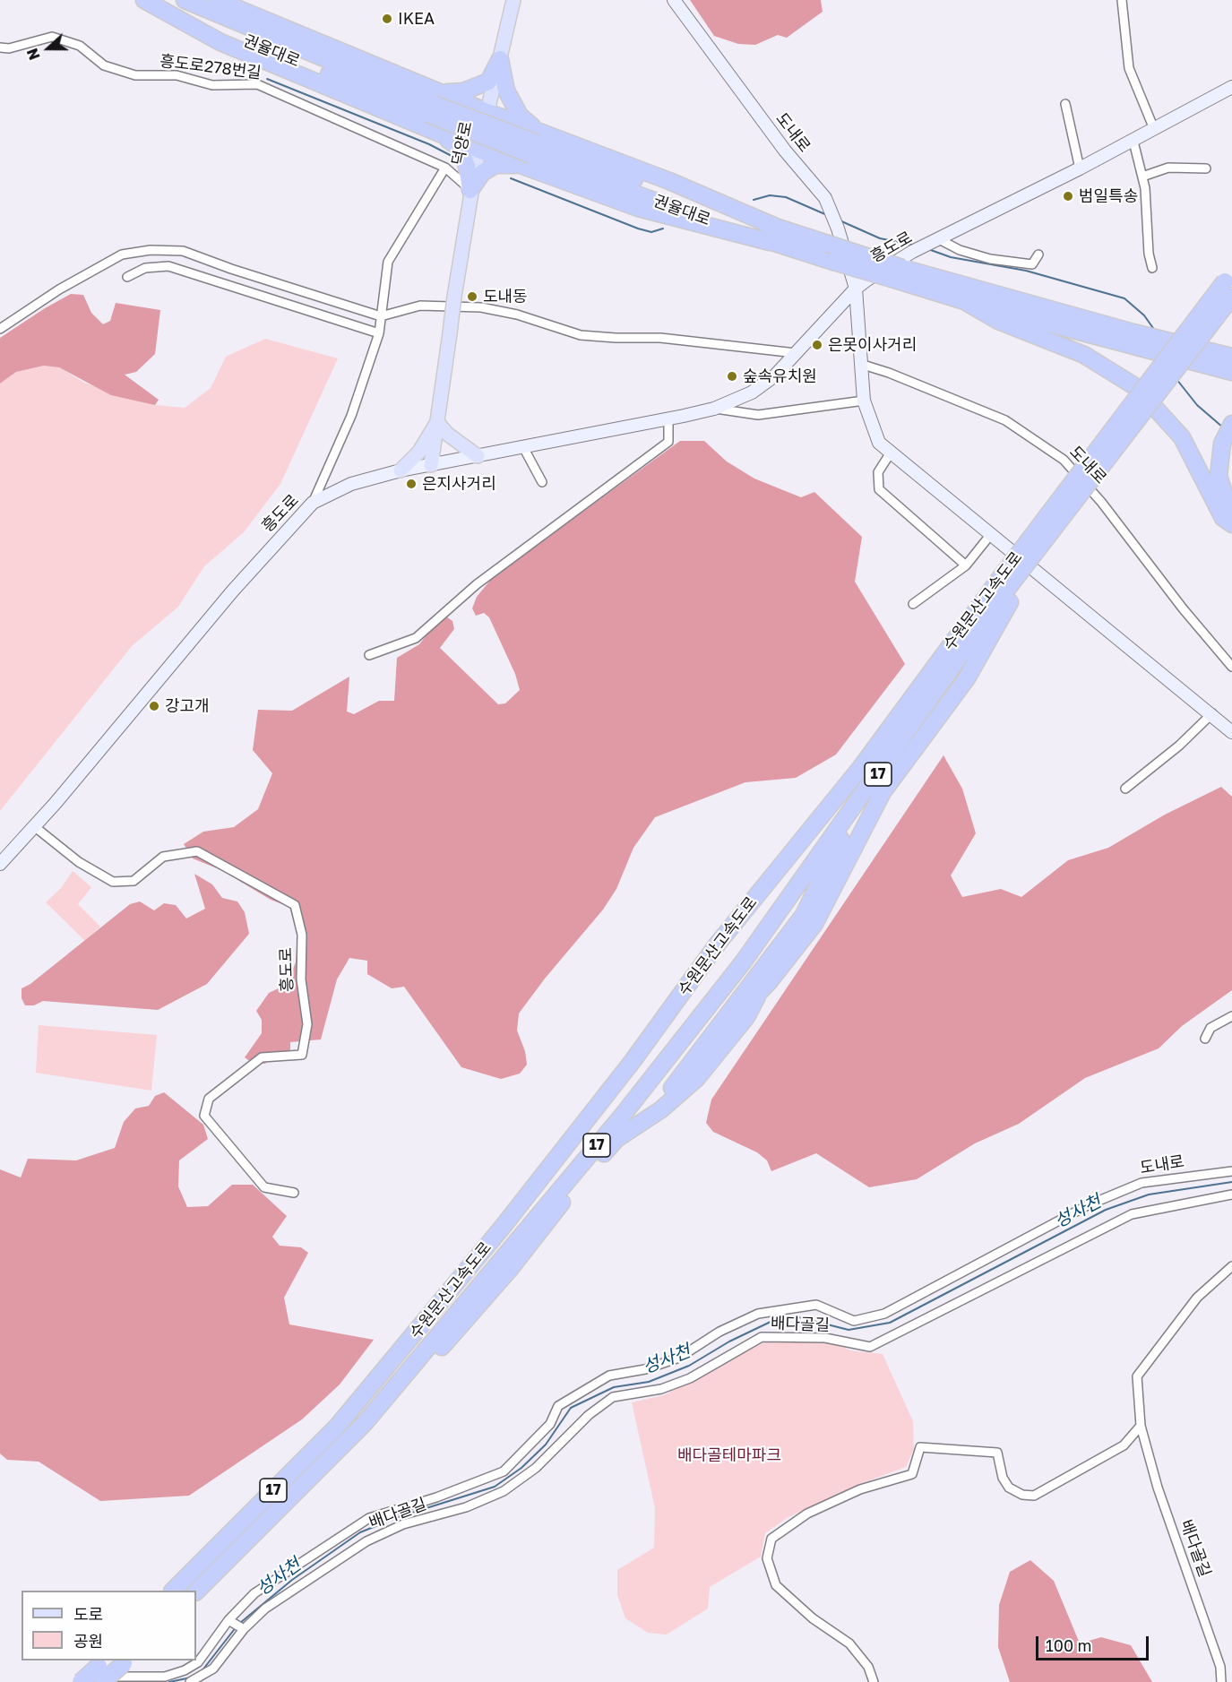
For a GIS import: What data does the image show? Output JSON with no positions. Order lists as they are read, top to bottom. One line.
{"streets":{"highway":["권율대로","수원문산고속도로","17"],"main road":["덕양로"],"street":["흥도로278번길","도내로","흥도로","배다골길"]},"crossings":[["흥도로278번길","덕양로"],["도내로","흥도로"]],"water":["성사천"],"parks":["배다골테마파크"],"places":["IKEA","범일특송","도내동","은못이사거리","숲속유치원","은지사거리","강고개"],"legend":["도로","공원"],"scale_bar":"100 m","north":"left"}
